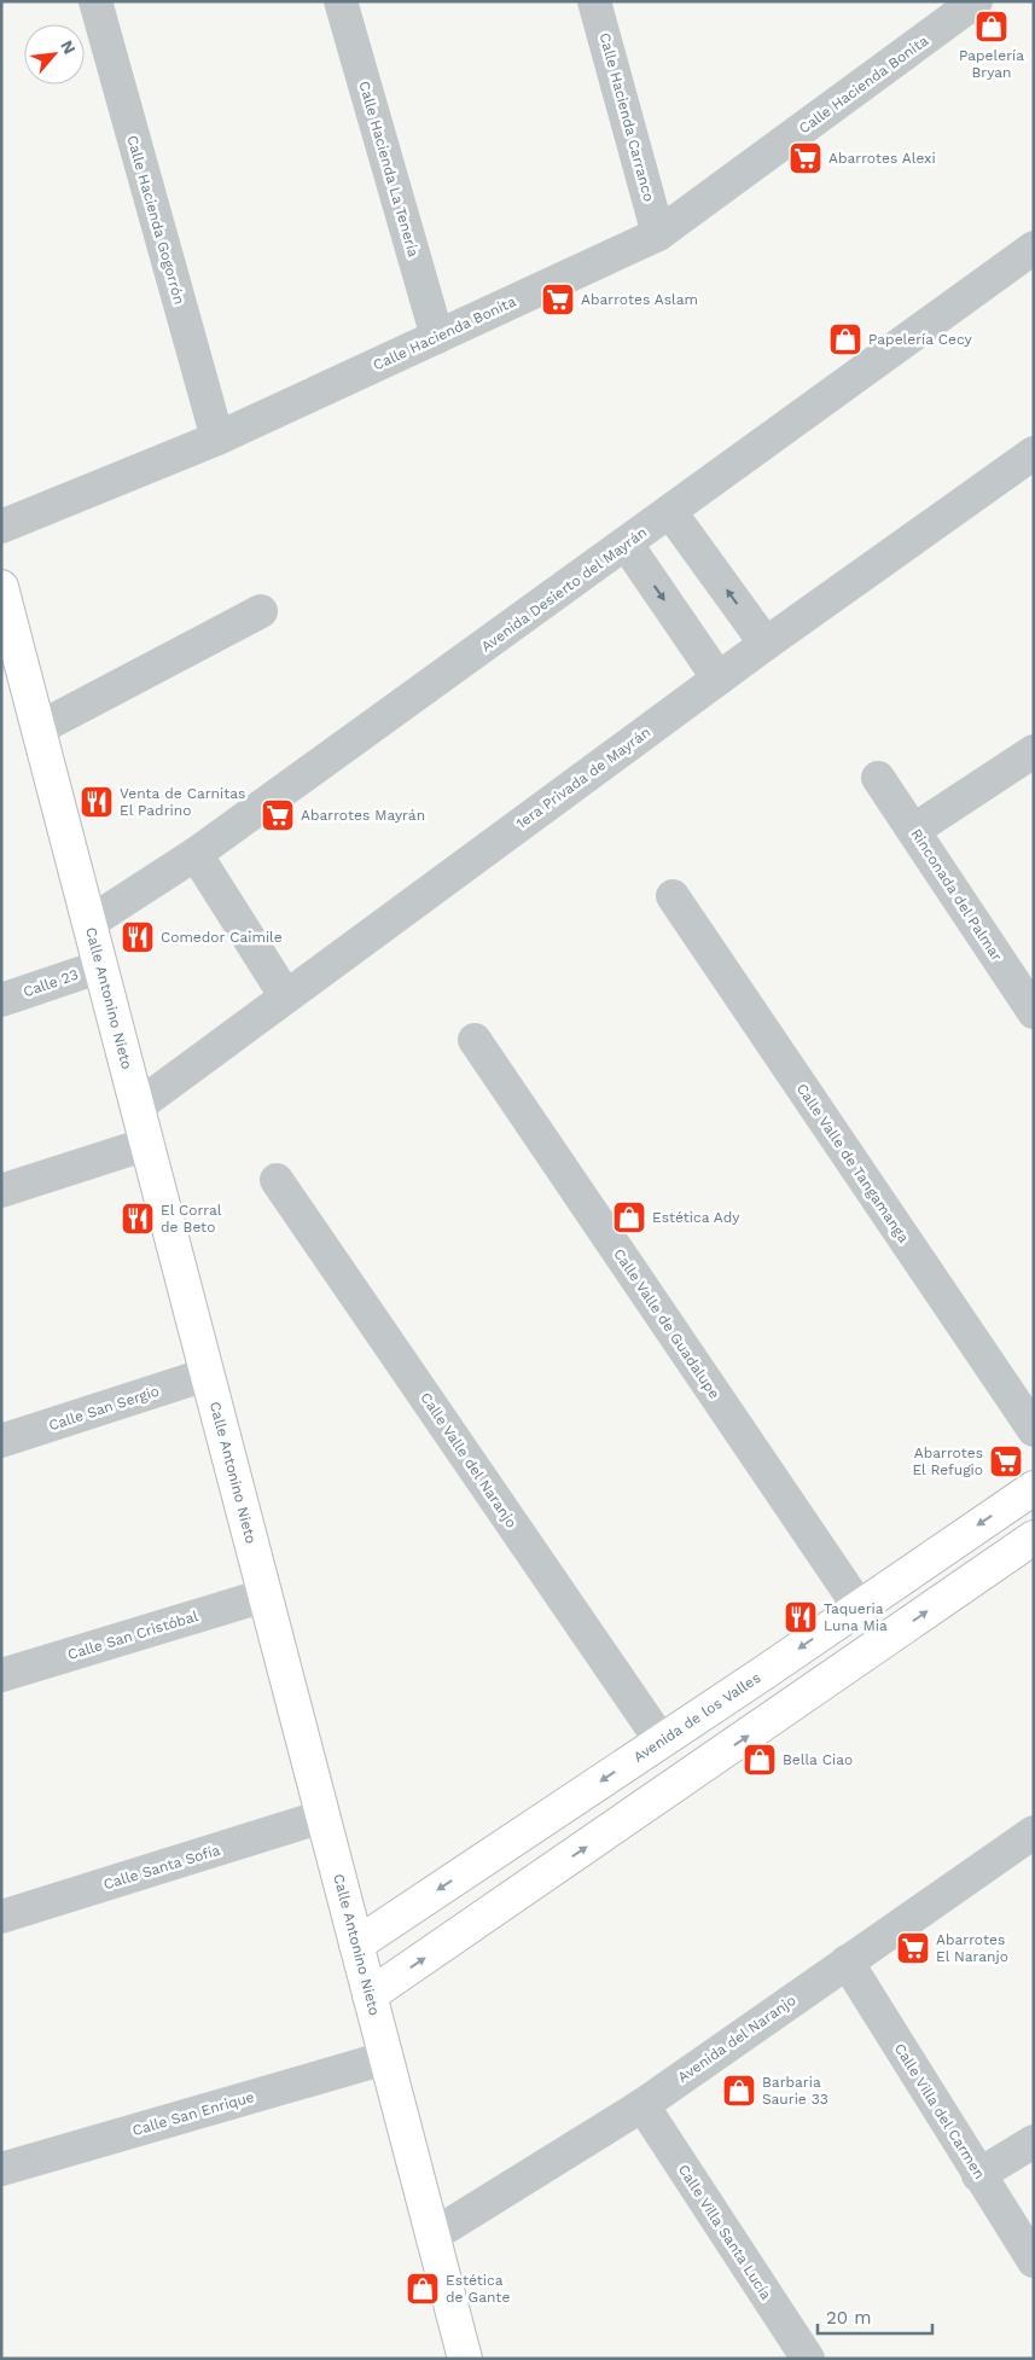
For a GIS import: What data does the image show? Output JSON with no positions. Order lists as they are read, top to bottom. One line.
{"streets":{"main road":["Calle Antonino Nieto","Avenida de los Valles"],"street":["Calle Hacienda Bonita","Calle Hacienda Carranco","Calle Hacienda La Tenería","Calle Hacienda Gogorrón","Avenida Desierto del Mayrán","1era Privada de Mayrán","Rinconada del Palmar","Calle 23","Calle Valle de Tangamanga","Calle Valle de Guadalupe","Calle San Sergio","Calle Valle del Naranjo","Calle San Cristóbal","Calle Santa Sofía","Avenida del Naranjo","Calle Villa del Carmen","Calle San Enrique","Calle Villa Santa Lucía"]},"crossings":[["Calle Hacienda Bonita","Calle Hacienda Carranco"],["Calle Hacienda Bonita","Calle Hacienda La Tenería"],["Calle Hacienda Bonita","Calle Hacienda Gogorrón"],["Avenida Desierto del Mayrán","Calle Antonino Nieto"],["1era Privada de Mayrán","Calle Antonino Nieto"],["Calle 23","Calle Antonino Nieto"],["Calle Antonino Nieto","Calle San Sergio"],["Calle Antonino Nieto","Calle San Cristóbal"],["Calle Antonino Nieto","Avenida de los Valles"],["Calle Antonino Nieto","Calle Santa Sofía"],["Calle Antonino Nieto","Avenida del Naranjo"],["Calle Antonino Nieto","Calle San Enrique"],["Calle Valle de Guadalupe","Avenida de los Valles"],["Calle Valle del Naranjo","Avenida de los Valles"],["Avenida del Naranjo","Calle Villa del Carmen"],["Avenida del Naranjo","Calle Villa Santa Lucía"]],"places":{"shop":["Papelería Bryan","Papelería Cecy","Estética Ady","Bella Ciao","Barbaria Saurie 33","Estética de Gante"],"supermarket":["Abarrotes Alexi","Abarrotes Aslam","Abarrotes Mayrán","Abarrotes El Refugio","Abarrotes El Naranjo"],"restaurant":["Venta de Carnitas El Padrino","Comedor Caimile","El Corral de Beto","Taqueria Luna Mia"]},"scale_bar":"20 m","north":"top right"}
